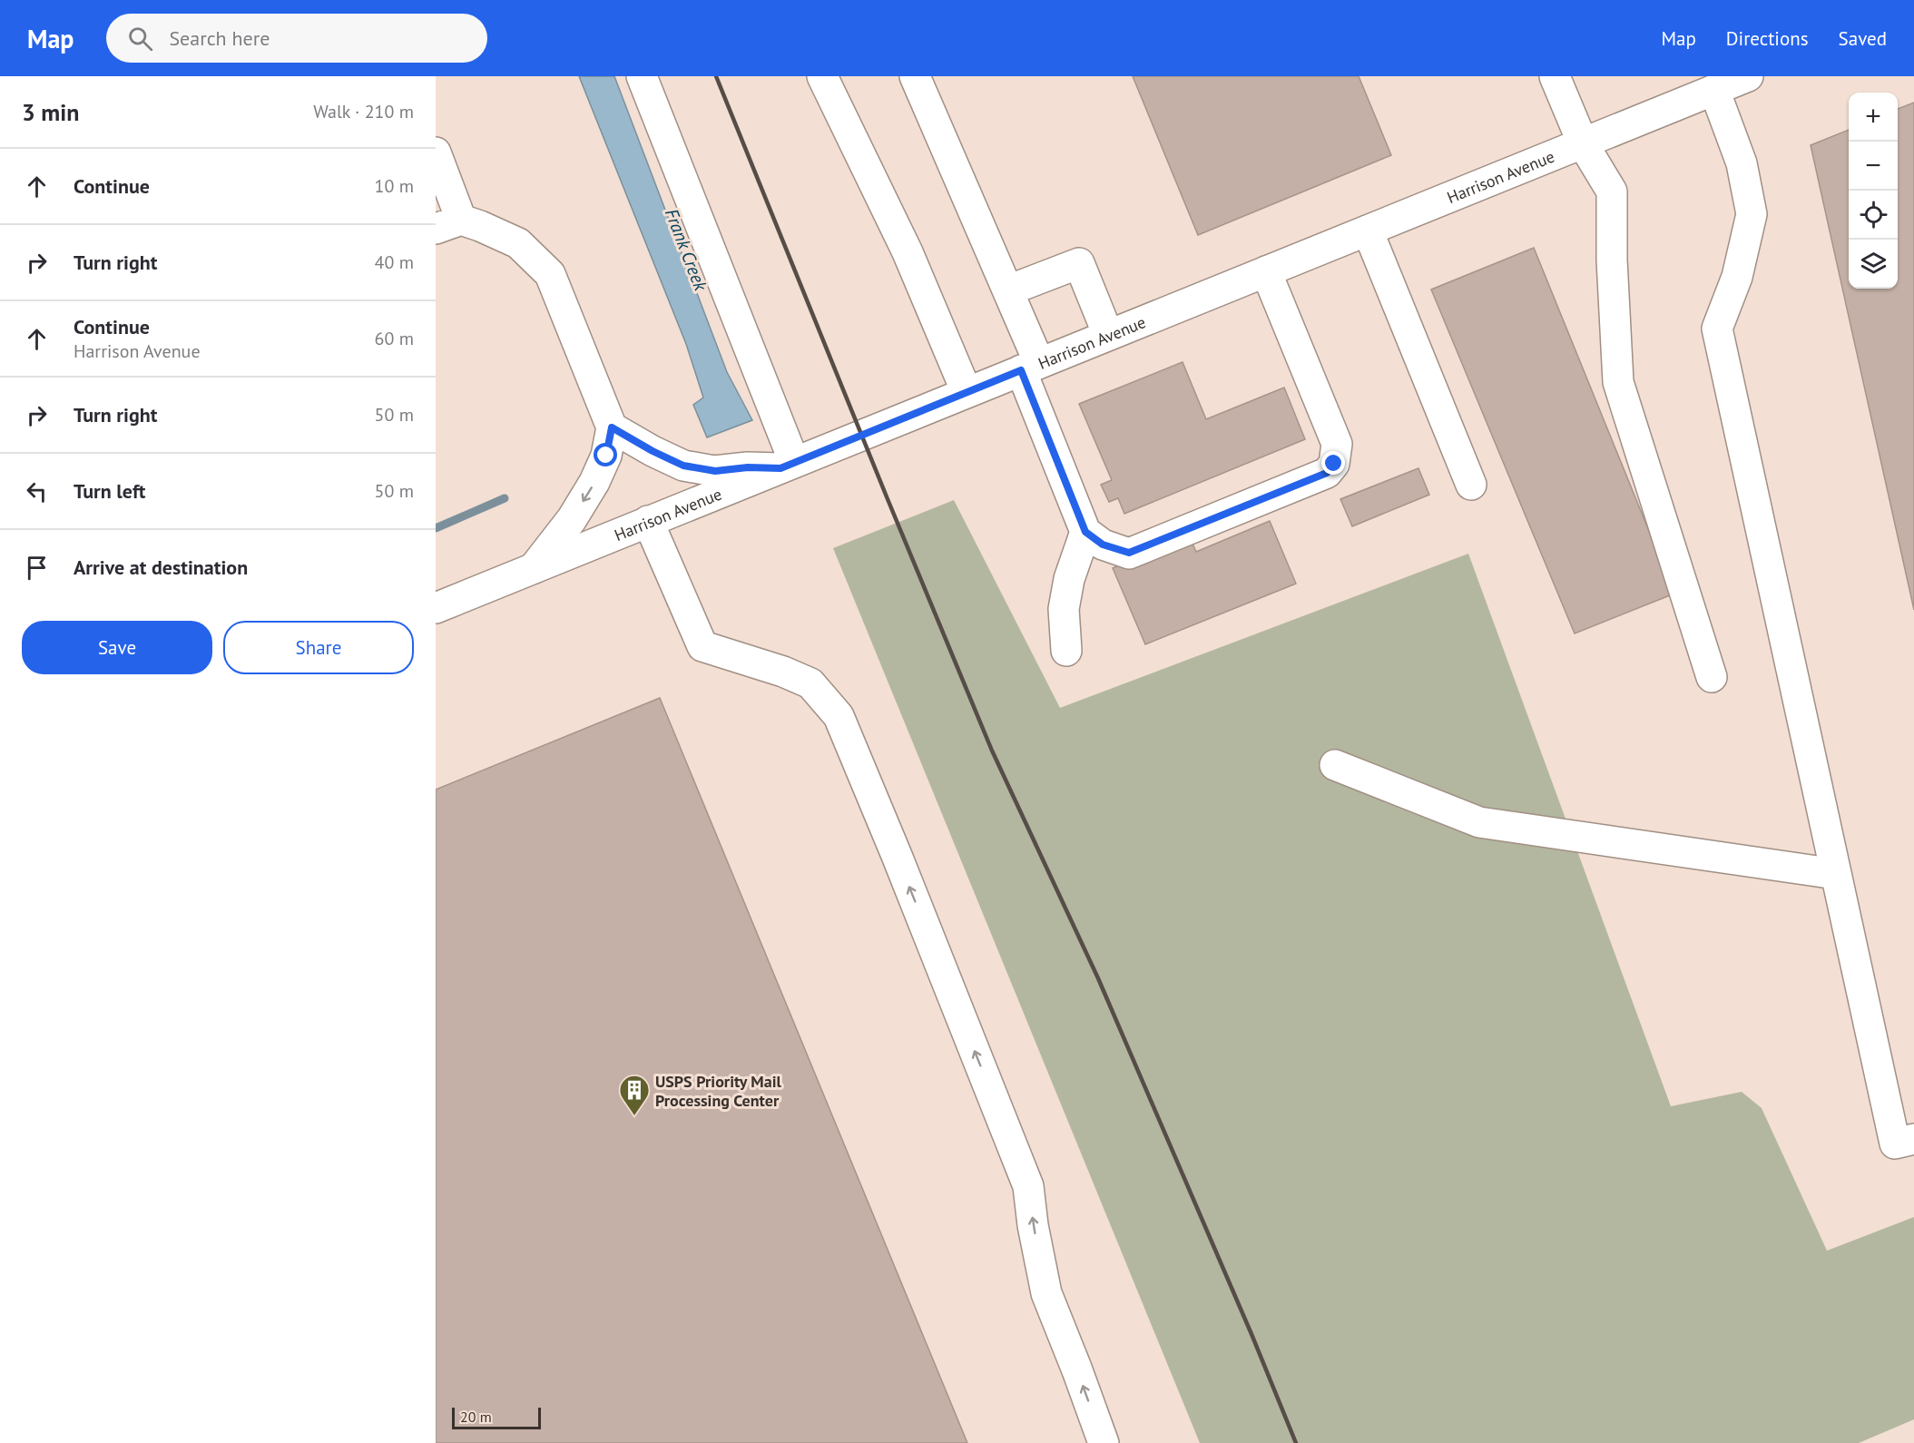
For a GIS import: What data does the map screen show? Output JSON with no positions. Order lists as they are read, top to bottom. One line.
{"streets":{"main road":["Harrison Avenue"]},"water":["Frank Creek"],"places":{"building":["USPS Priority Mail Processing Center"]},"scale_bar":"20 m","page":{"header":"Map","search":"Search here","nav":["Map","Directions","Saved"],"heading":["3 min","Walk · 210 m"],"map_buttons":["+","−"],"list":[["Continue","10 m"],["Turn right","40 m"],["Continue","Harrison Avenue","60 m"],["Turn right","50 m"],["Turn left","50 m"],"Arrive at destination"],"buttons":["Save","Share"],"scale":"20 m"}}
